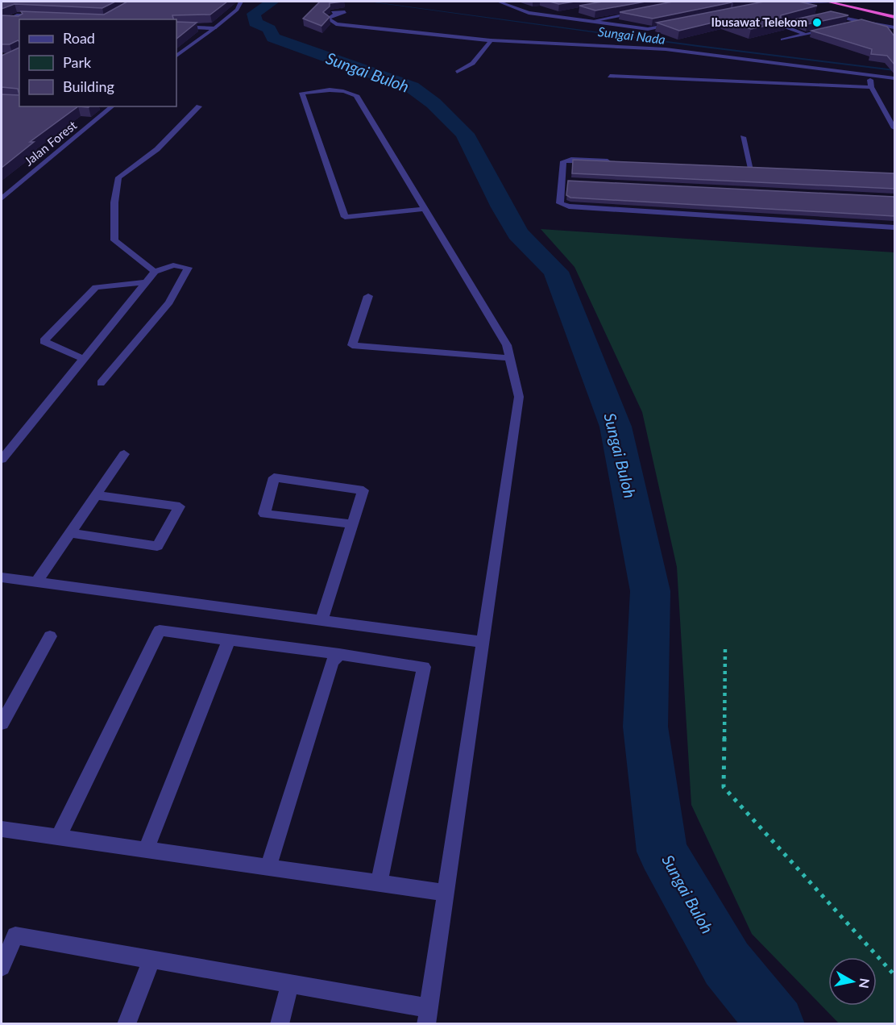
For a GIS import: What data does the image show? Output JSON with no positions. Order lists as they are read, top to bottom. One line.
{"streets":{"street":["Jalan Forest"]},"water":["Sungai Nada","Sungai Buloh"],"places":["Ibusawat Telekom"],"legend":["Road","Park","Building"],"north":"right"}
